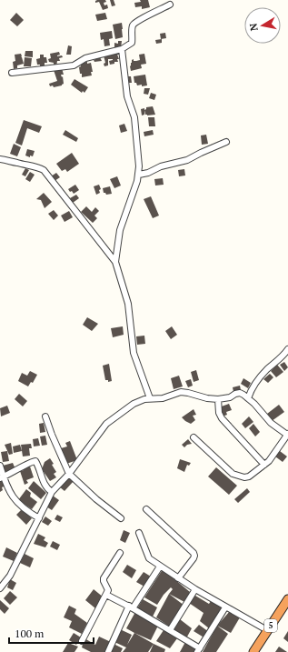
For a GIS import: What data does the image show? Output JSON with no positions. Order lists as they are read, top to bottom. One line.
{"streets":{"highway":["5"]},"scale_bar":"100 m","north":"left"}
